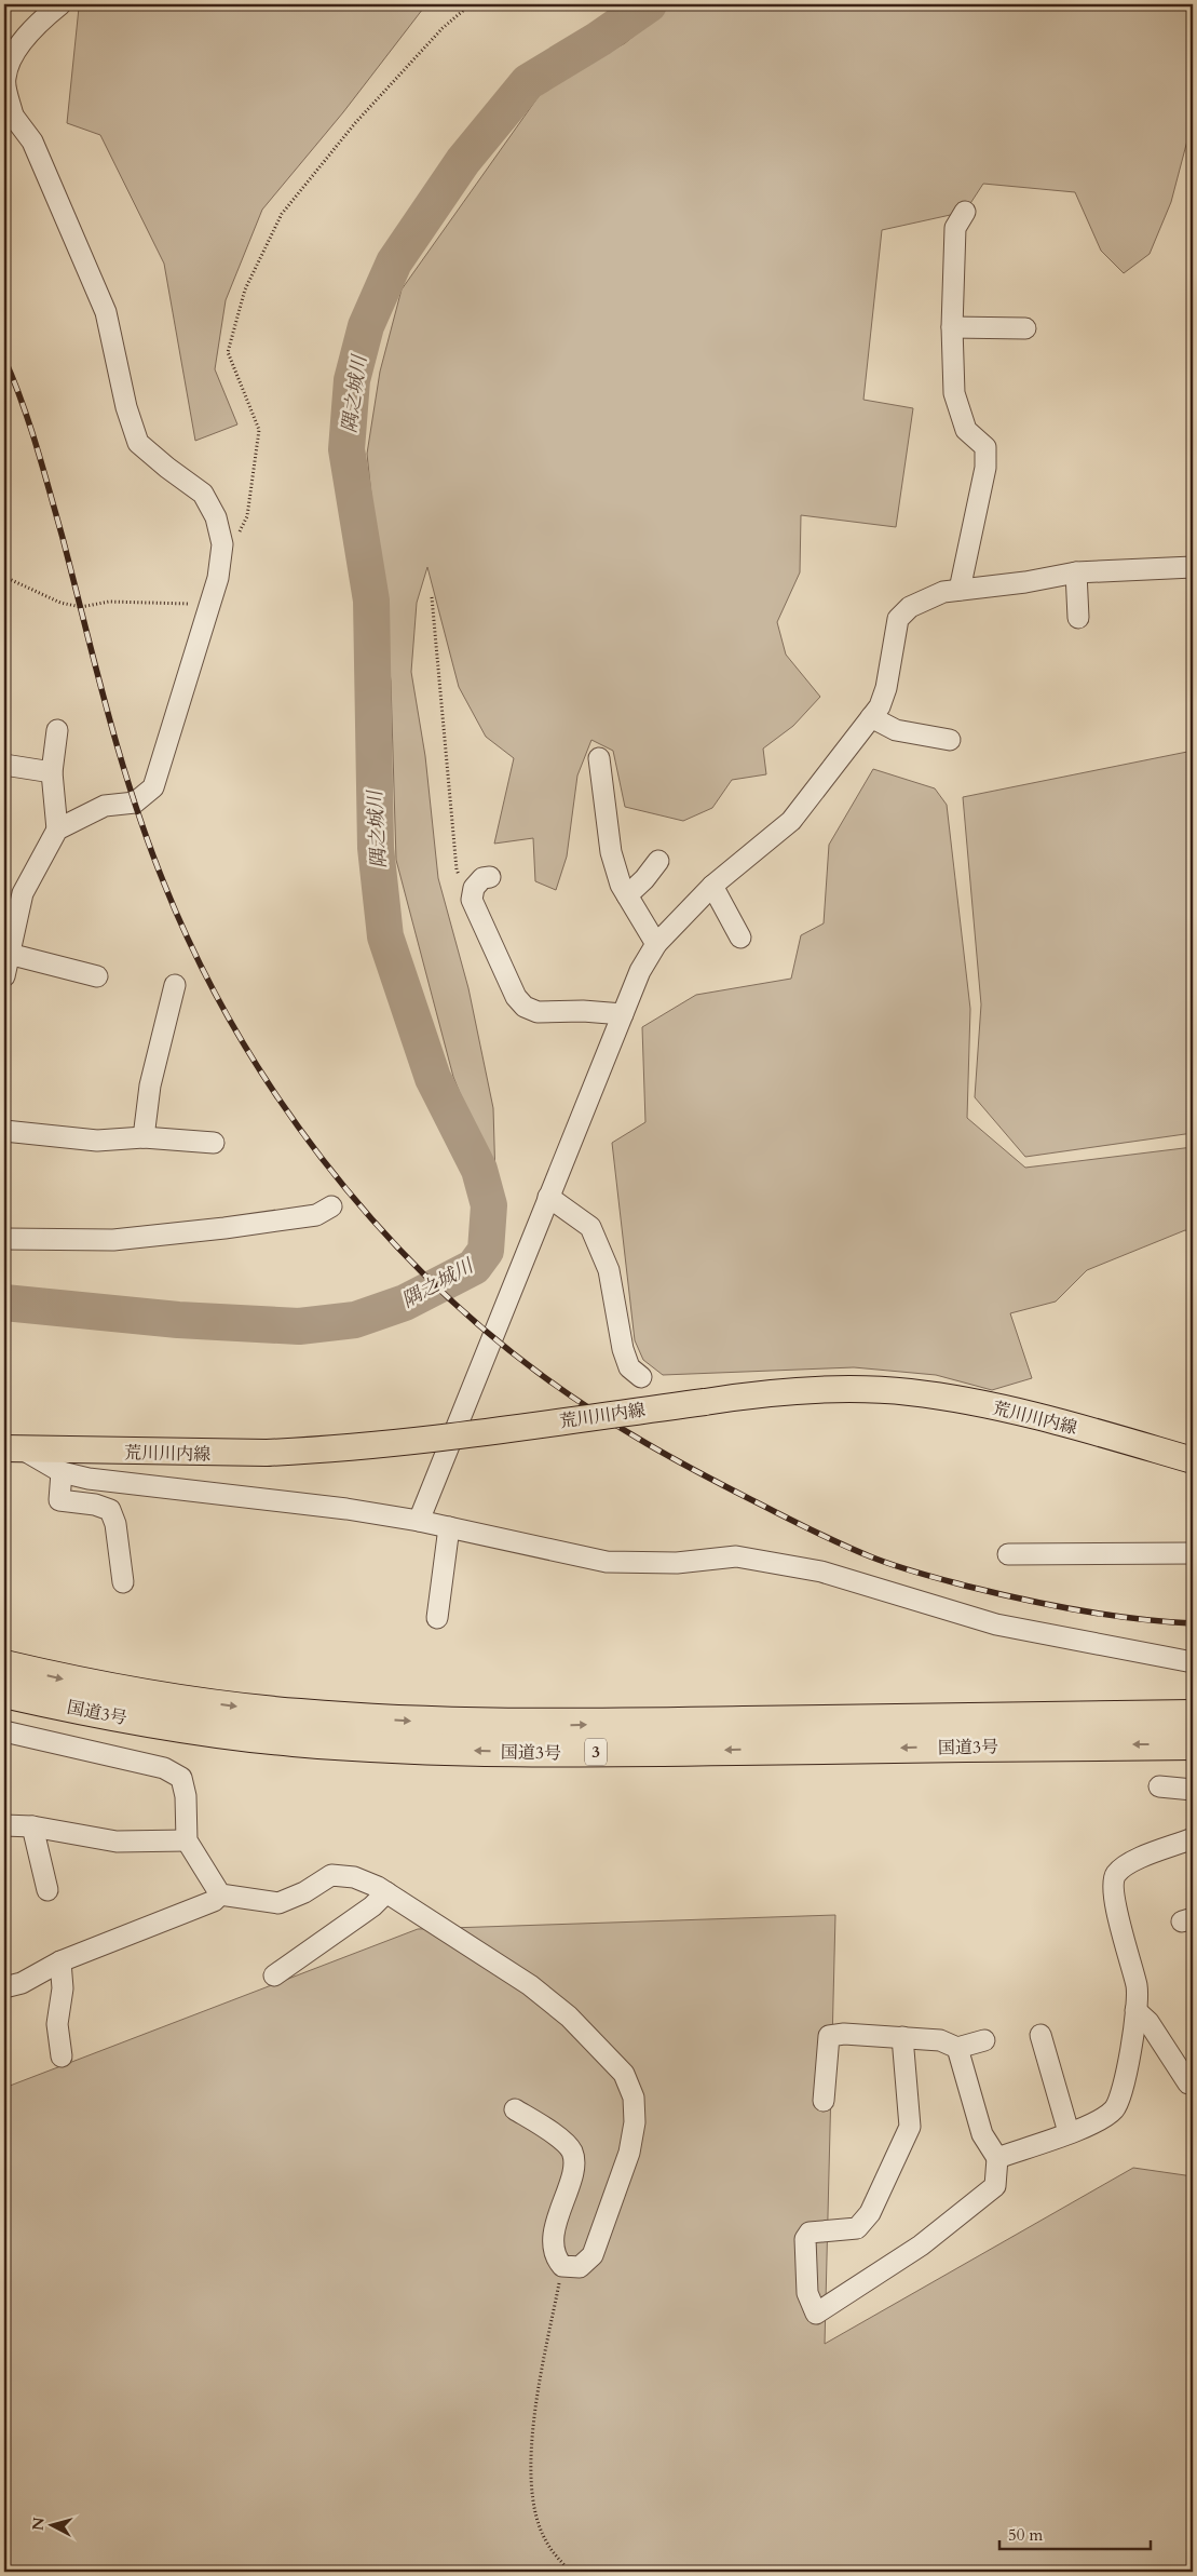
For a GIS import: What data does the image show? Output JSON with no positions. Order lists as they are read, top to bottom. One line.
{"streets":{"highway":["国道3号","3"],"main road":["荒川川内線"]},"water":["隅之城川"],"scale_bar":"50 m","north":"left"}
